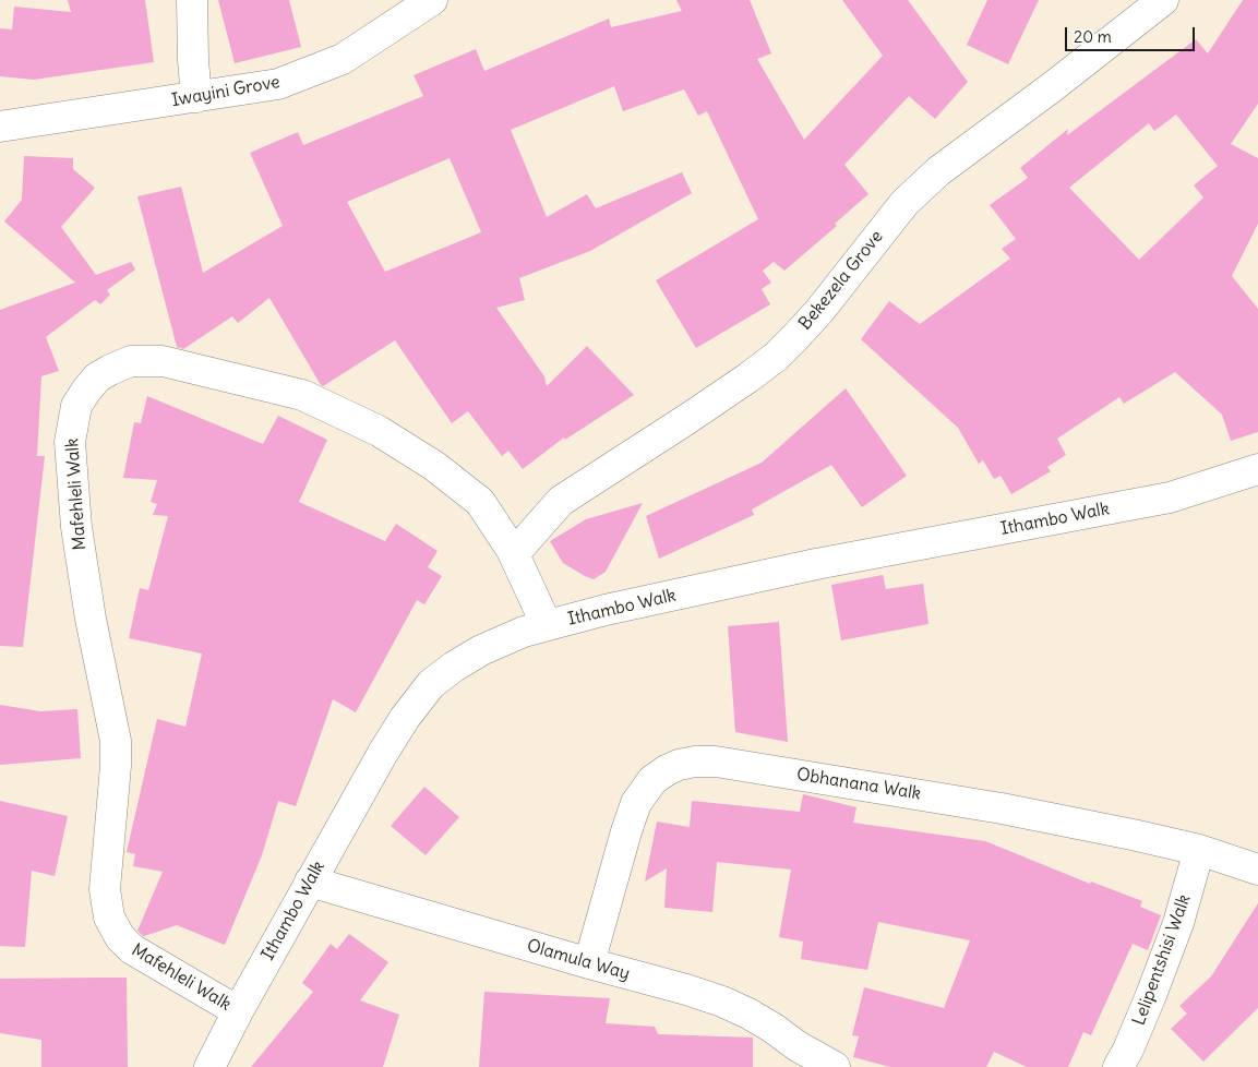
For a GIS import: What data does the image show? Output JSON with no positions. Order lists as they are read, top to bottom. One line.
{"streets":{"street":["Iwayini Grove","Bekezela Grove","Mafehleli Walk","Ithambo Walk","Obhanana Walk","Olamula Way","Lelipentshisi Walk"]},"crossings":[["Bekezela Grove","Mafehleli Walk"],["Mafehleli Walk","Ithambo Walk"],["Ithambo Walk","Olamula Way"],["Obhanana Walk","Olamula Way"],["Obhanana Walk","Lelipentshisi Walk"]],"scale_bar":"20 m"}
